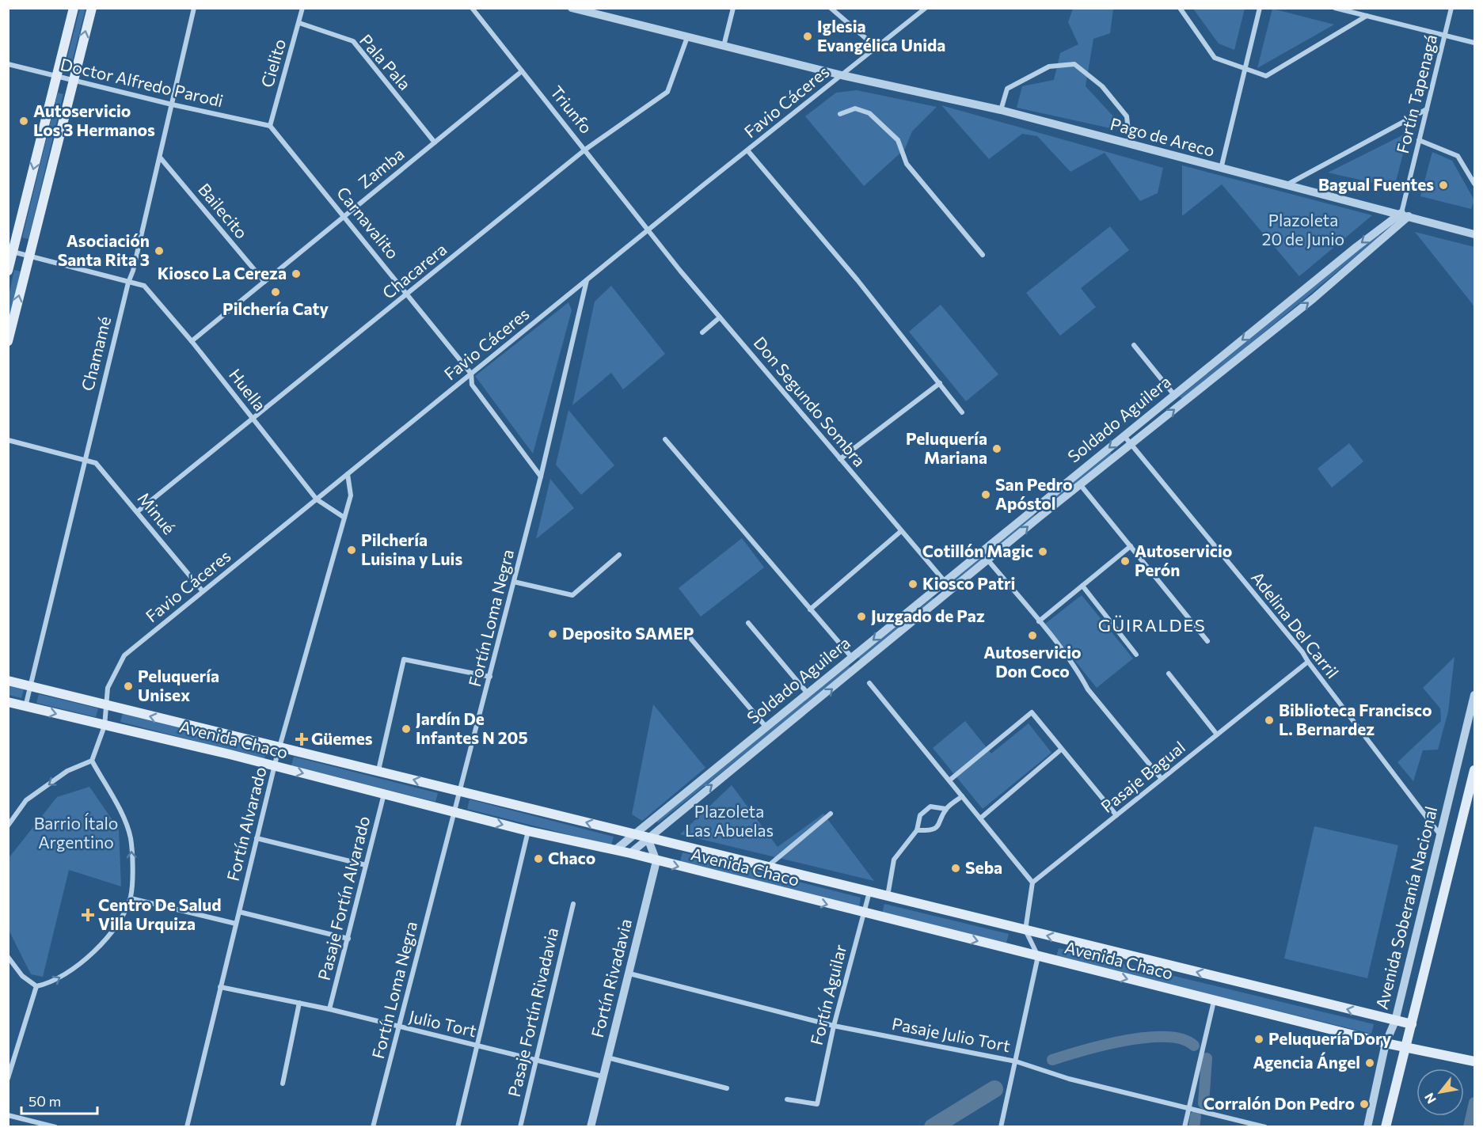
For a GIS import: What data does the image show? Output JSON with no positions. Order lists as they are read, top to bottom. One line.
{"streets":{"main road":["Avenida Chaco","Avenida Soberanía Nacional"],"street":["Pala Pala","Cielito","Doctor Alfredo Parodi","Fortín Tapenagá","Favio Cáceres","Triunfo","Pago de Areco","Zamba","Bailecito","Carnavalito","Chacarera","Chamamé","Huella","Don Segundo Sombra","Soldado Aguilera","Minué","Fortín Loma Negra","Adelina Del Carril","Pasaje Bagual","Fortín Alvarado","Pasaje Fortín Alvarado","Fortín Rivadavia","Fortín Aguilar","Pasaje Fortín Rivadavia","Julio Tort","Pasaje Julio Tort"]},"crossings":[["Pala Pala","Cielito"],["Pala Pala","Zamba"],["Cielito","Doctor Alfredo Parodi"],["Cielito","Carnavalito"],["Doctor Alfredo Parodi","Carnavalito"],["Doctor Alfredo Parodi","Chamamé"],["Fortín Tapenagá","Pago de Areco"],["Fortín Tapenagá","Soldado Aguilera"],["Favio Cáceres","Triunfo"],["Favio Cáceres","Pago de Areco"],["Favio Cáceres","Carnavalito"],["Favio Cáceres","Huella"],["Favio Cáceres","Don Segundo Sombra"],["Favio Cáceres","Minué"],["Favio Cáceres","Fortín Loma Negra"],["Favio Cáceres","Avenida Chaco"],["Favio Cáceres","Fortín Alvarado"],["Triunfo","Zamba"],["Triunfo","Chacarera"],["Triunfo","Don Segundo Sombra"],["Pago de Areco","Chacarera"],["Pago de Areco","Soldado Aguilera"],["Zamba","Bailecito"],["Zamba","Carnavalito"],["Zamba","Huella"],["Bailecito","Chamamé"],["Carnavalito","Chacarera"],["Carnavalito","Fortín Loma Negra"],["Chacarera","Huella"],["Chacarera","Minué"],["Chamamé","Huella"],["Chamamé","Minué"],["Chamamé","Avenida Chaco"],["Huella","Fortín Alvarado"],["Don Segundo Sombra","Soldado Aguilera"],["Soldado Aguilera","Adelina Del Carril"],["Soldado Aguilera","Avenida Chaco"],["Fortín Loma Negra","Avenida Chaco"],["Fortín Loma Negra","Julio Tort"],["Adelina Del Carril","Pasaje Bagual"],["Adelina Del Carril","Avenida Soberanía Nacional"],["Avenida Chaco","Fortín Alvarado"],["Avenida Chaco","Pasaje Fortín Alvarado"],["Avenida Chaco","Avenida Soberanía Nacional"],["Avenida Chaco","Fortín Rivadavia"],["Avenida Chaco","Fortín Aguilar"],["Fortín Alvarado","Julio Tort"],["Pasaje Fortín Alvarado","Julio Tort"],["Fortín Rivadavia","Julio Tort"],["Fortín Rivadavia","Pasaje Julio Tort"],["Fortín Aguilar","Pasaje Julio Tort"],["Pasaje Fortín Rivadavia","Julio Tort"]],"districts":["GÜIRALDES"],"parks":["Plazoleta 20 de Junio","Plazoleta Las Abuelas","Barrio Ítalo Argentino"],"places":{"other":["Iglesia Evangélica Unida","Autoservicio Los 3 Hermanos","Bagual Fuentes","Asociación Santa Rita 3","Kiosco La Cereza","Pilchería Caty","Peluquería Mariana","San Pedro Apóstol","Pilchería Luisina y Luis","Cotillón Magic","Autoservicio Perón","Kiosco Patri","Juzgado de Paz","Deposito SAMEP","Autoservicio Don Coco","Peluquería Unisex","Biblioteca Francisco L. Bernardez","Jardín De Infantes N 205","Chaco","Seba","Peluquería Dory","Agencia Ángel","Corralón Don Pedro"],"health":["Güemes","Centro De Salud Villa Urquiza"]},"scale_bar":"50 m","north":"bottom left"}
